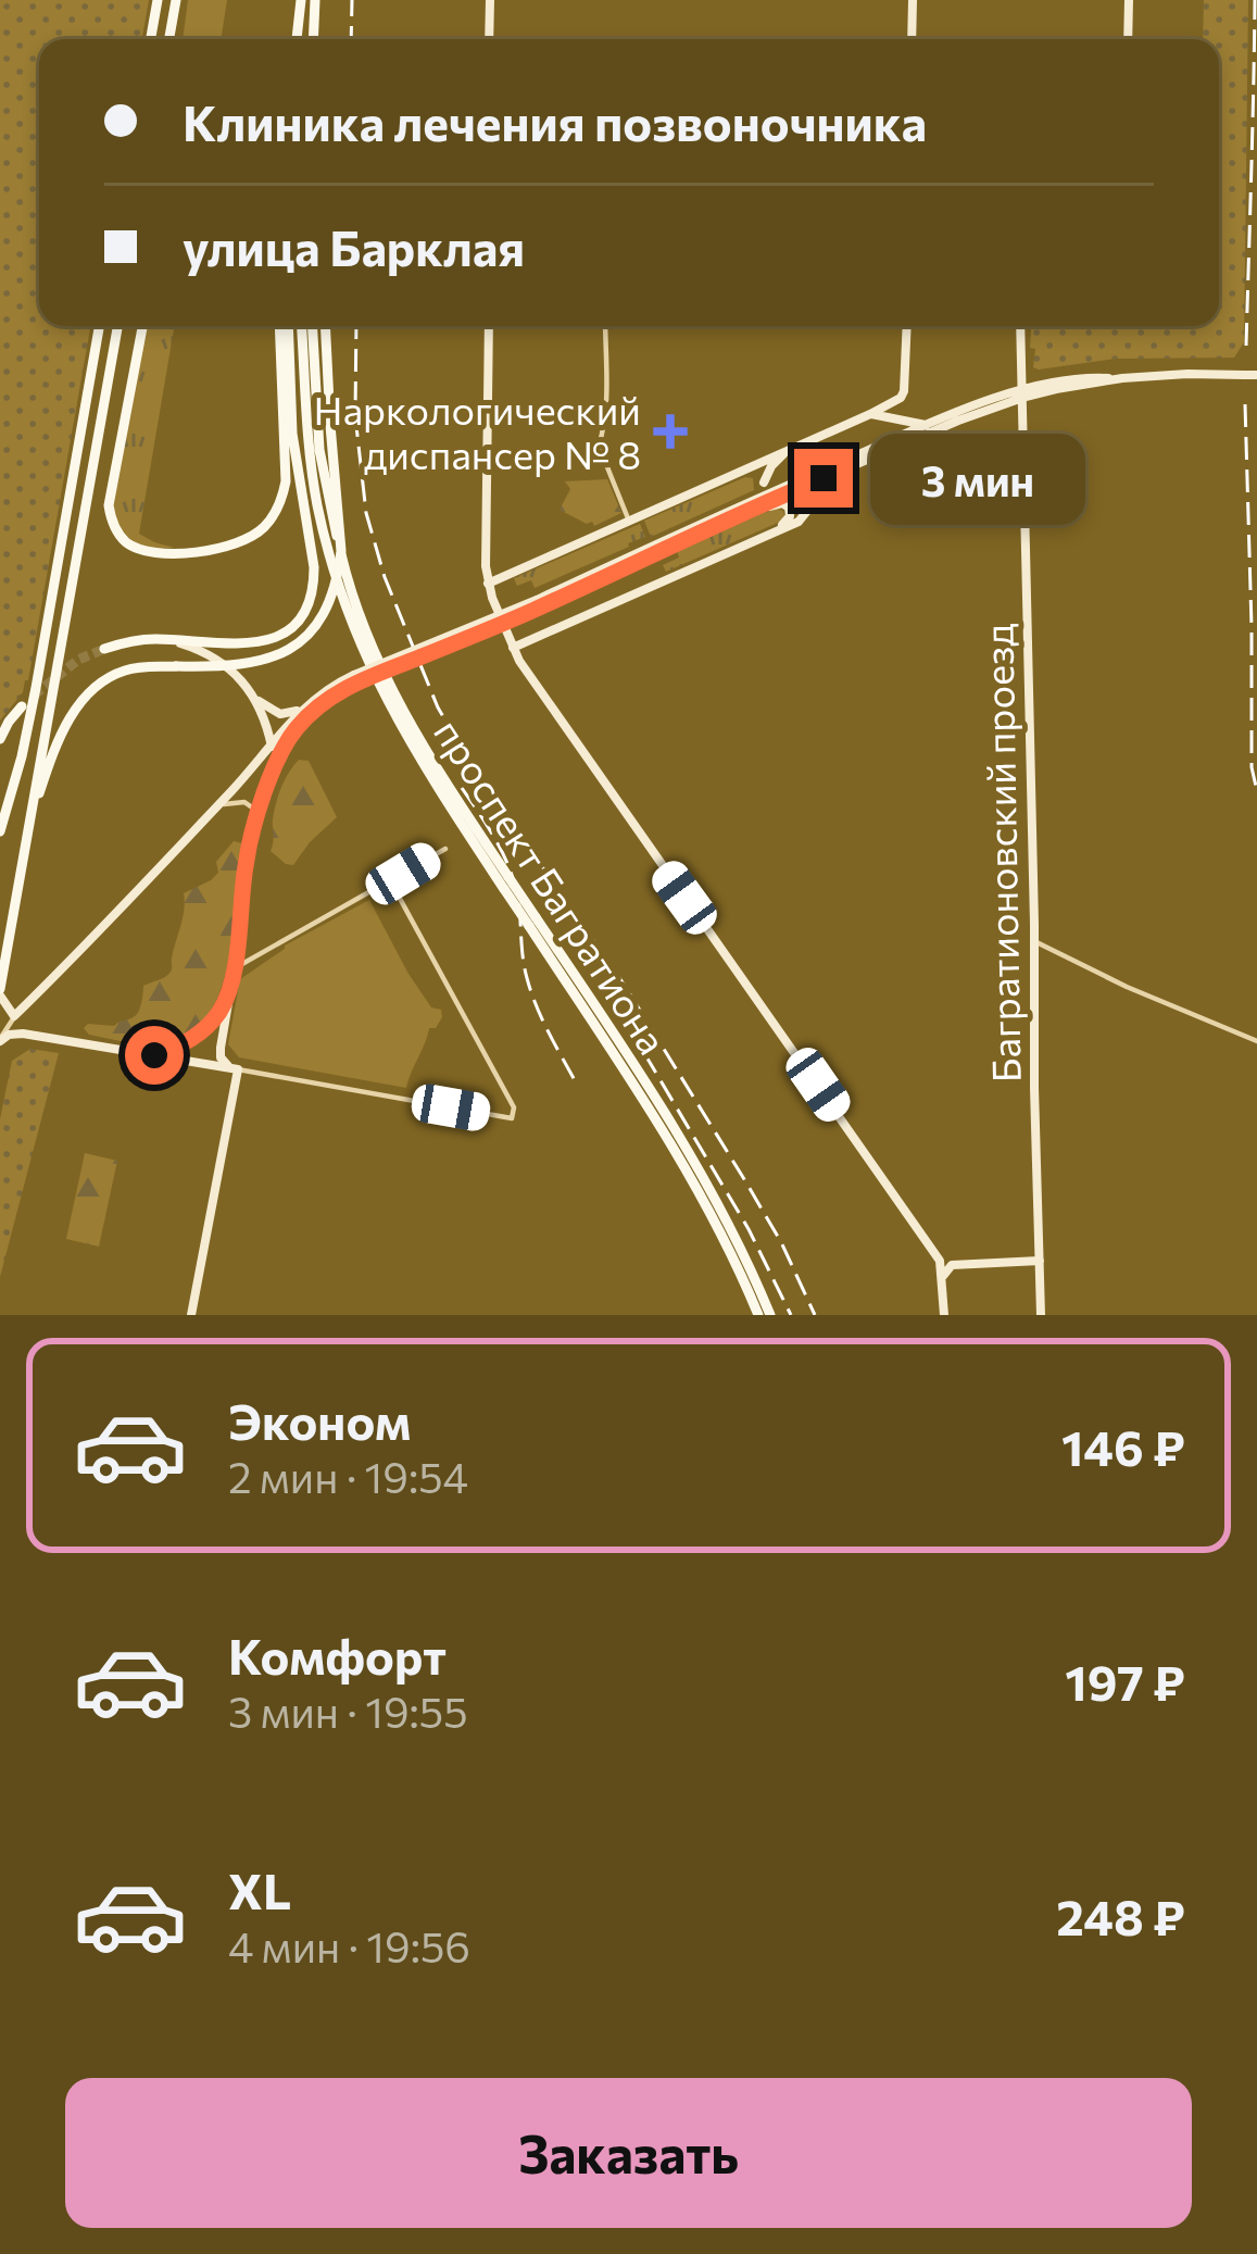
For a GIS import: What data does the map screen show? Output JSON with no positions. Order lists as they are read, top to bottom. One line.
{"streets":{"main road":["проспект Багратиона"],"street":["Багратионовский проезд"]},"places":{"health":["Наркологический диспансер № 8"]},"page":{"banner":["Клиника лечения позвоночника","улица Барклая"],"bubble":"3 мин","list":[{"name":"Эконом","note":"2 мин · 19:54","value":"146 ₽"},{"name":"Комфорт","note":"3 мин · 19:55","value":"197 ₽"},{"name":"XL","note":"4 мин · 19:56","value":"248 ₽"}],"buttons":"Заказать"}}
